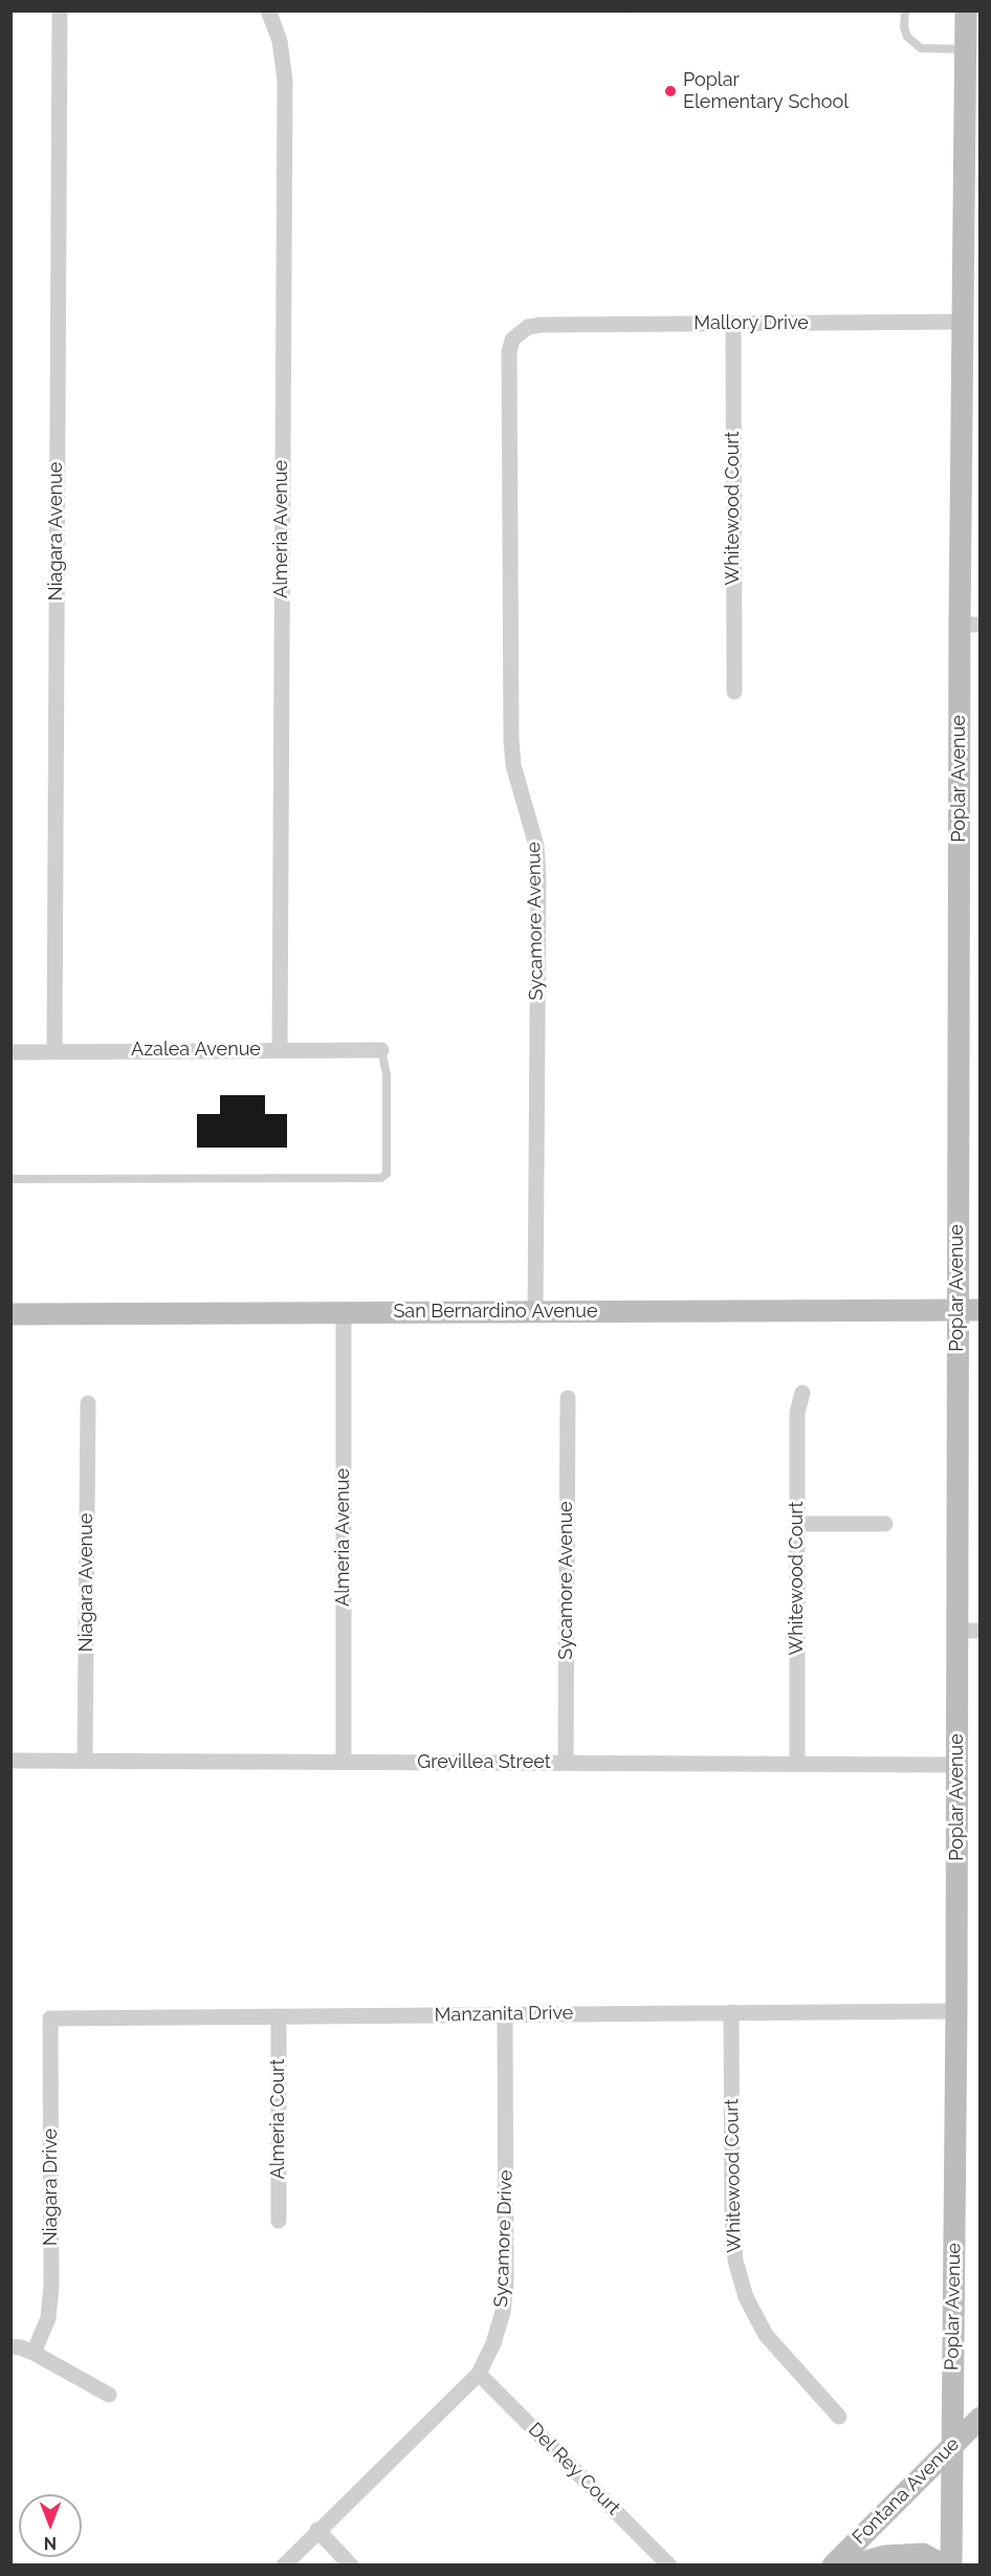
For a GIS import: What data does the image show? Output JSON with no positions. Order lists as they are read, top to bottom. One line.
{"streets":{"street":["Mallory Drive","Whitewood Court","Almeria Avenue","Niagara Avenue","Poplar Avenue","Sycamore Avenue","Azalea Avenue","San Bernardino Avenue","Grevillea Street","Manzanita Drive","Almeria Court","Niagara Drive","Sycamore Drive","Del Rey Court","Fontana Avenue"]},"crossings":[["Mallory Drive","Whitewood Court"],["Mallory Drive","Poplar Avenue"],["Mallory Drive","Sycamore Avenue"],["Whitewood Court","Grevillea Street"],["Whitewood Court","Manzanita Drive"],["Almeria Avenue","Azalea Avenue"],["Almeria Avenue","San Bernardino Avenue"],["Almeria Avenue","Grevillea Street"],["Niagara Avenue","Azalea Avenue"],["Niagara Avenue","Grevillea Street"],["Poplar Avenue","San Bernardino Avenue"],["Poplar Avenue","Grevillea Street"],["Poplar Avenue","Manzanita Drive"],["Poplar Avenue","Fontana Avenue"],["Sycamore Avenue","San Bernardino Avenue"],["Sycamore Avenue","Grevillea Street"],["Manzanita Drive","Almeria Court"],["Manzanita Drive","Niagara Drive"],["Manzanita Drive","Sycamore Drive"],["Sycamore Drive","Del Rey Court"]],"places":["Poplar Elementary School"],"north":"bottom"}
